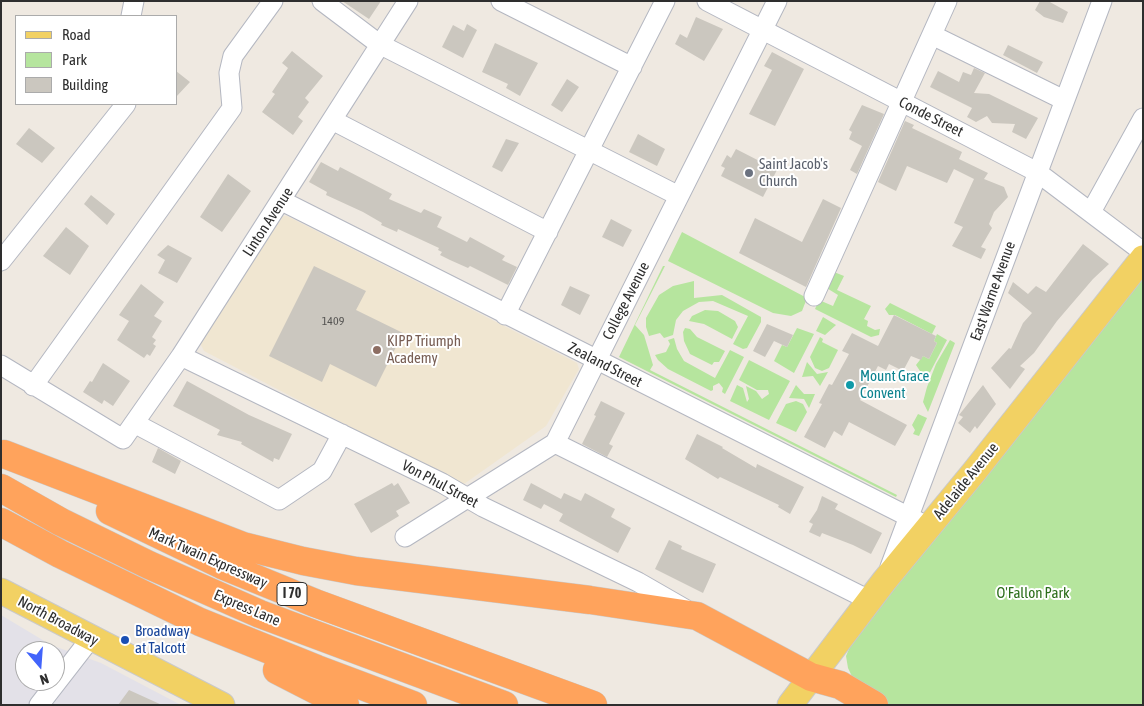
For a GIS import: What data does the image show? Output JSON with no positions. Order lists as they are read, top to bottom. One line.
{"streets":{"highway":["Mark Twain Expressway","I 70","Express Lane"],"main road":["Adelaide Avenue","North Broadway"],"street":["Conde Street","Linton Avenue","East Warne Avenue","College Avenue","Zealand Street","Von Phul Street"]},"crossings":[["Conde Street","East Warne Avenue"],["Conde Street","College Avenue"],["Linton Avenue","Zealand Street"],["Linton Avenue","Von Phul Street"],["East Warne Avenue","Zealand Street"],["East Warne Avenue","Adelaide Avenue"],["College Avenue","Zealand Street"],["Zealand Street","Adelaide Avenue"]],"parks":["O'Fallon Park"],"places":["Saint Jacob's Church","KIPP Triumph Academy","Mount Grace Convent","Broadway at Talcott"],"house_numbers":["1409"],"legend":["Road","Park","Building"],"north":"bottom"}
